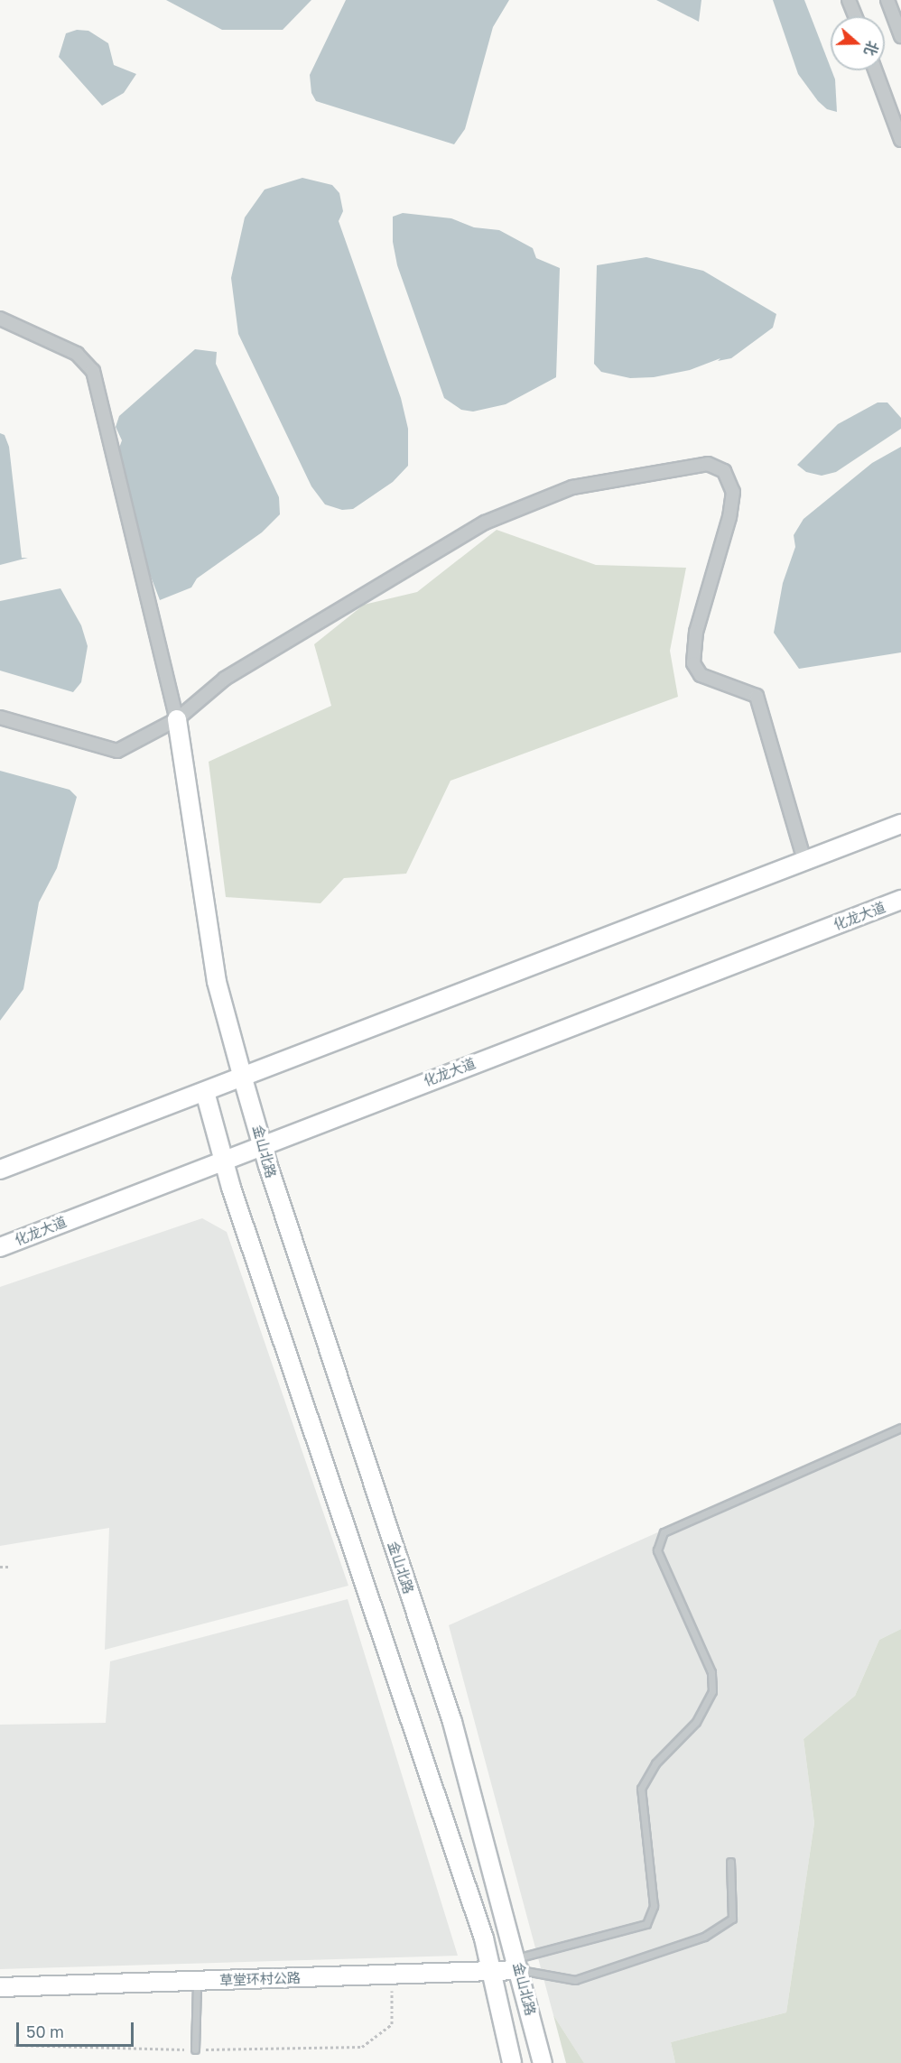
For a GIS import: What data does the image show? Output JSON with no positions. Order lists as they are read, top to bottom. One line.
{"streets":{"street":["化龙大道","金山北路","草堂环村公路"]},"crossings":[["化龙大道","金山北路"],["金山北路","草堂环村公路"]],"scale_bar":"50 m","north":"right"}
